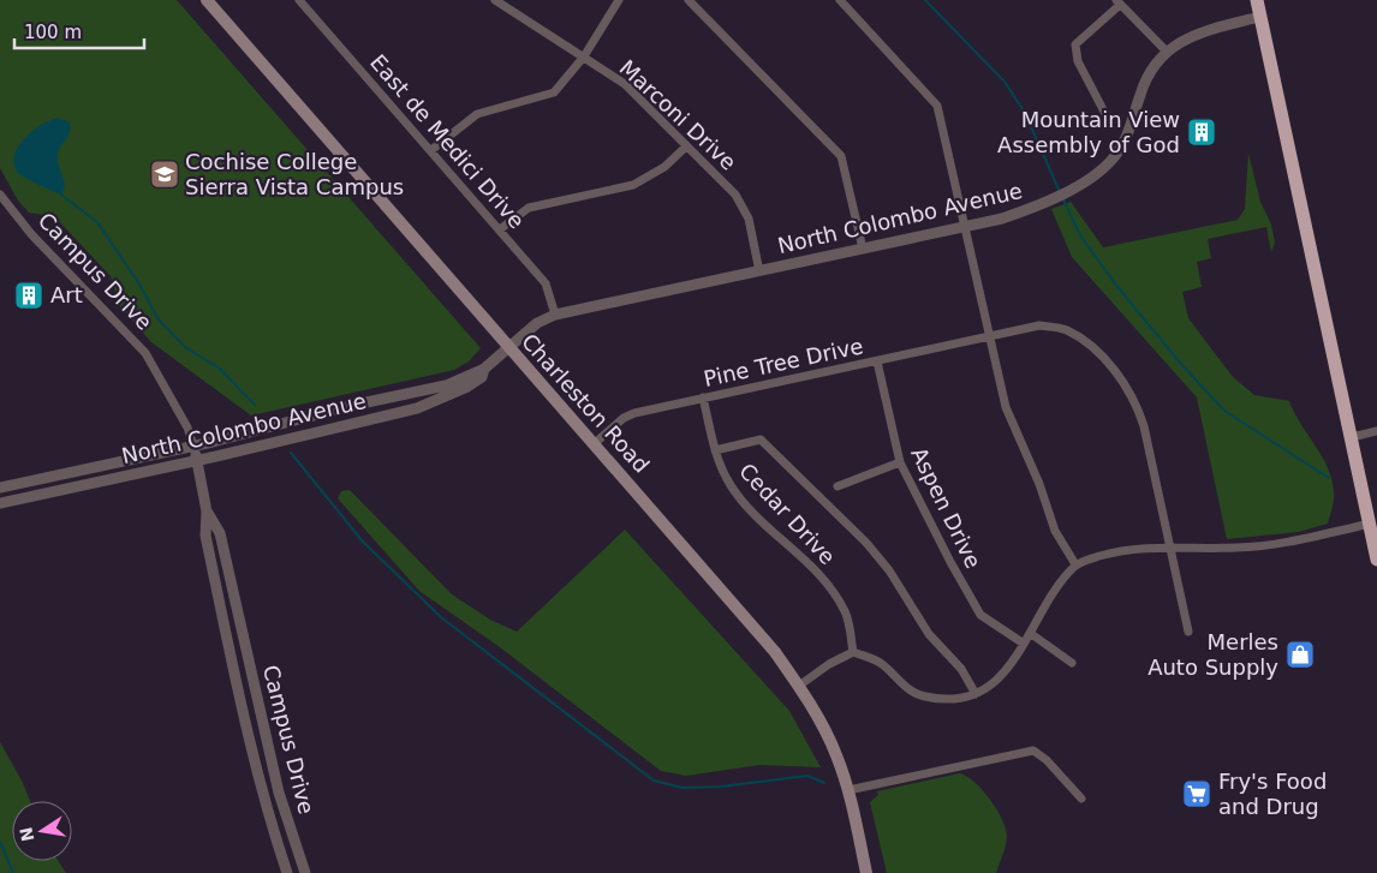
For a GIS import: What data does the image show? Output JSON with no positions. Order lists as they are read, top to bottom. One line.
{"streets":{"main road":["Charleston Road"],"street":["Marconi Drive","East de Medici Drive","North Colombo Avenue","Campus Drive","Pine Tree Drive","Aspen Drive","Cedar Drive"]},"crossings":[["Marconi Drive","North Colombo Avenue"],["East de Medici Drive","North Colombo Avenue"],["North Colombo Avenue","Campus Drive"],["North Colombo Avenue","Charleston Road"],["Pine Tree Drive","Charleston Road"],["Pine Tree Drive","Aspen Drive"],["Pine Tree Drive","Cedar Drive"]],"places":{"building":["Mountain View Assembly of God","Art"],"school or university":["Cochise College Sierra Vista Campus"],"shop":["Merles Auto Supply"],"supermarket":["Fry's Food and Drug"]},"scale_bar":"100 m","north":"left"}
